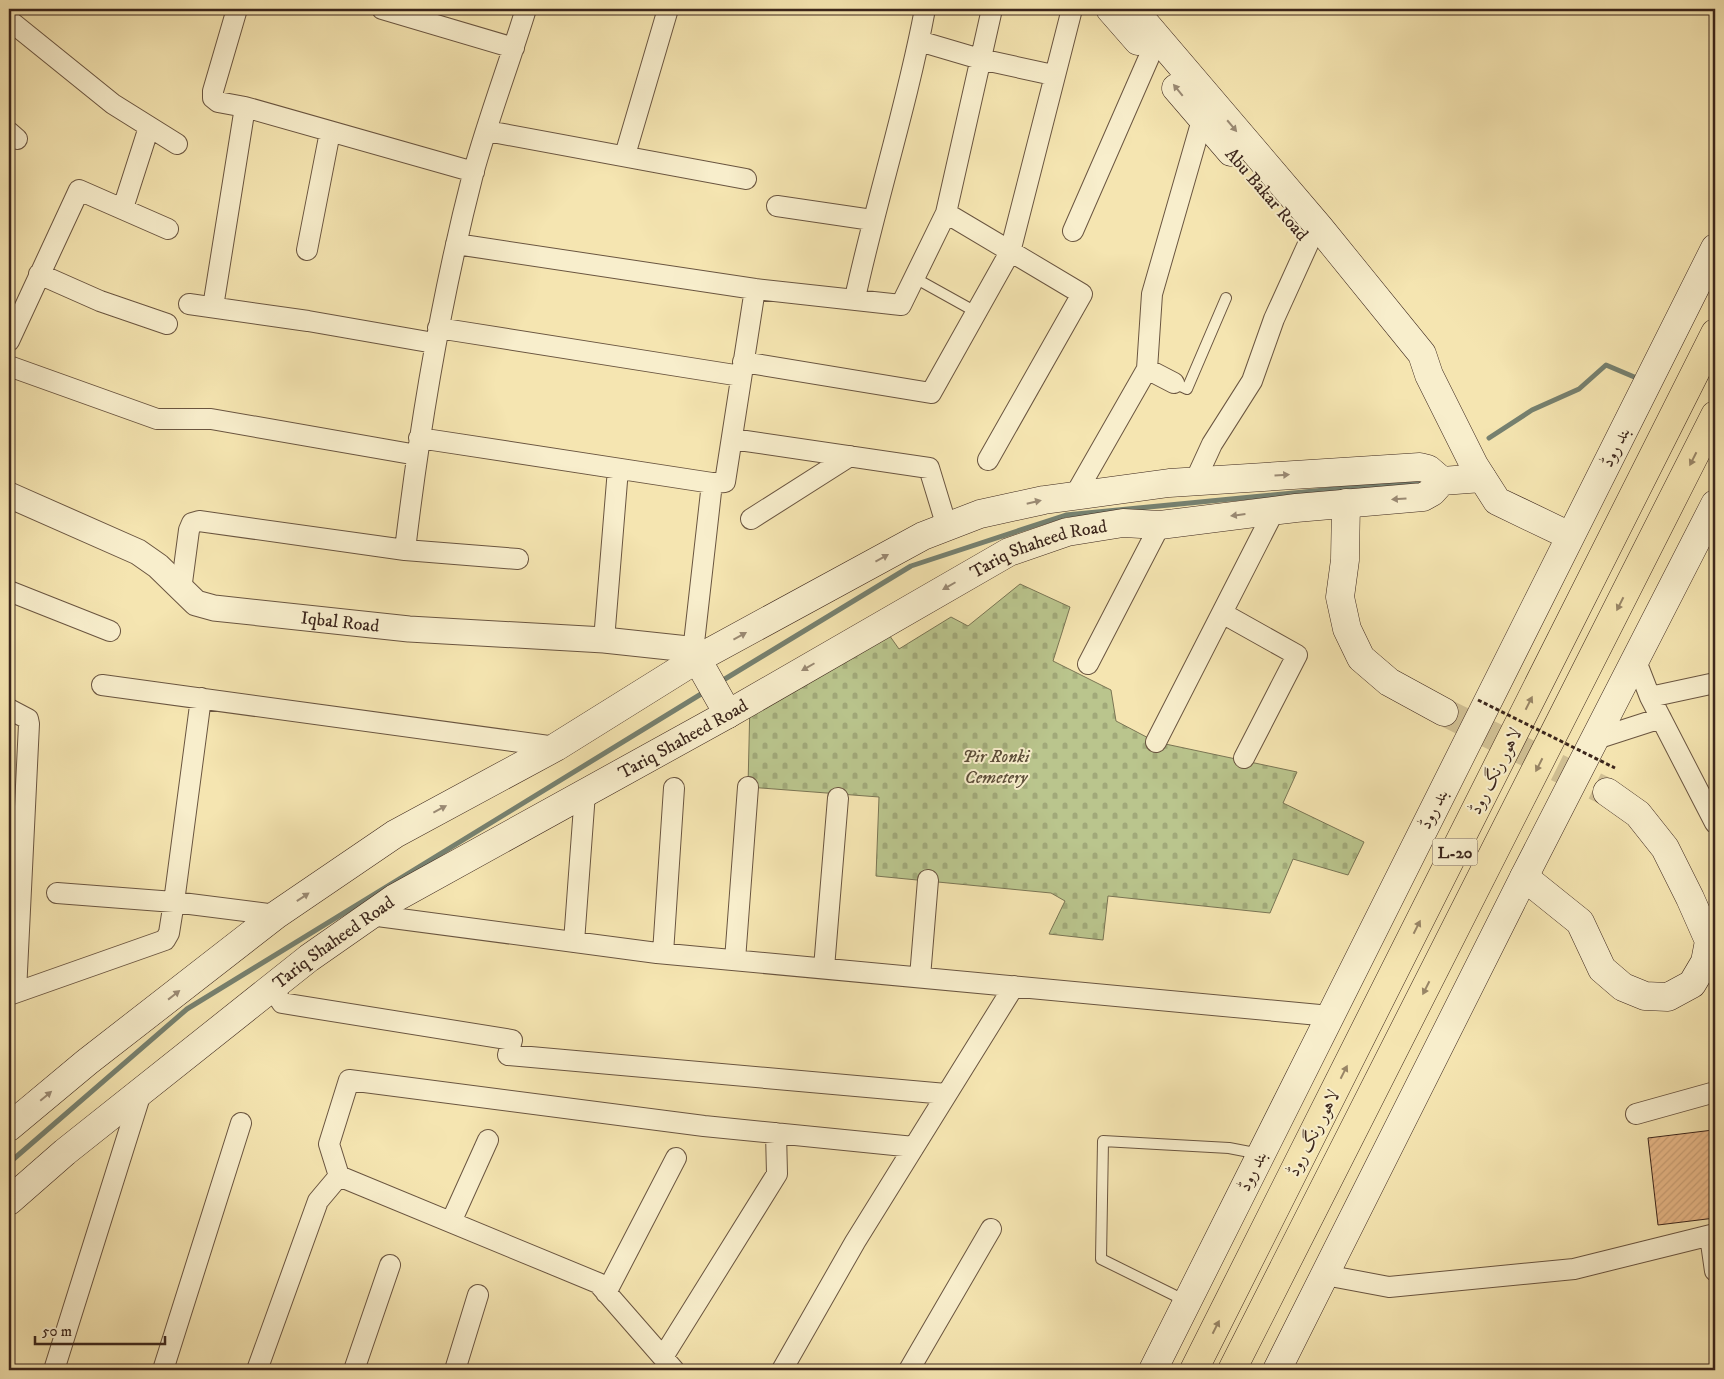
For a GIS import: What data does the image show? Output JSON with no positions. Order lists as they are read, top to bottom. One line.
{"streets":{"highway":["لاہور رنگ روڈ","L-20"],"main road":["Abu Bakar Road","بند روڈ","Tariq Shaheed Road"],"street":["Iqbal Road"]},"crossings":[["Abu Bakar Road","بند روڈ"],["Tariq Shaheed Road","Iqbal Road"]],"parks":["Pir Ronki Cemetery"],"scale_bar":"50 m"}
